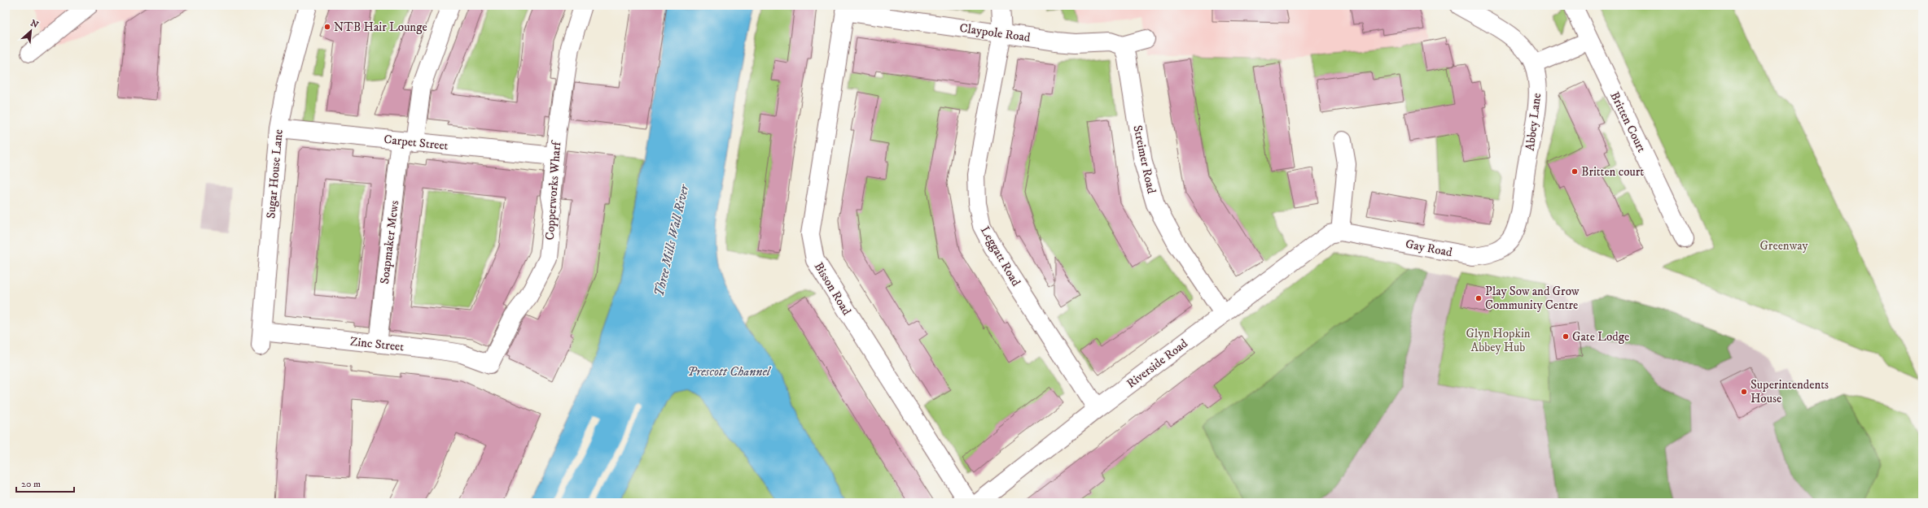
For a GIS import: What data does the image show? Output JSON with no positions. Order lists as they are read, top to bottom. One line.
{"streets":{"street":["Claypole Road","Abbey Lane","Britten Court","Carpet Street","Streimer Road","Sugar House Lane","Copperworks Wharf","Soapmaker Mews","Gay Road","Leggatt Road","Bisson Road","Zinc Street","Riverside Road"]},"crossings":[["Claypole Road","Streimer Road"],["Claypole Road","Leggatt Road"],["Claypole Road","Bisson Road"],["Abbey Lane","Gay Road"],["Carpet Street","Sugar House Lane"],["Carpet Street","Copperworks Wharf"],["Carpet Street","Soapmaker Mews"],["Streimer Road","Riverside Road"],["Sugar House Lane","Zinc Street"],["Copperworks Wharf","Zinc Street"],["Soapmaker Mews","Zinc Street"],["Gay Road","Riverside Road"],["Leggatt Road","Riverside Road"]],"water":["Three Mills Wall River","Prescott Channel"],"parks":["Greenway","Glyn Hopkin Abbey Hub"],"places":["NTB Hair Lounge","Britten court","Play Sow and Grow Community Centre","Gate Lodge","Superintendents House"],"scale_bar":"20 m","north":"top right"}
